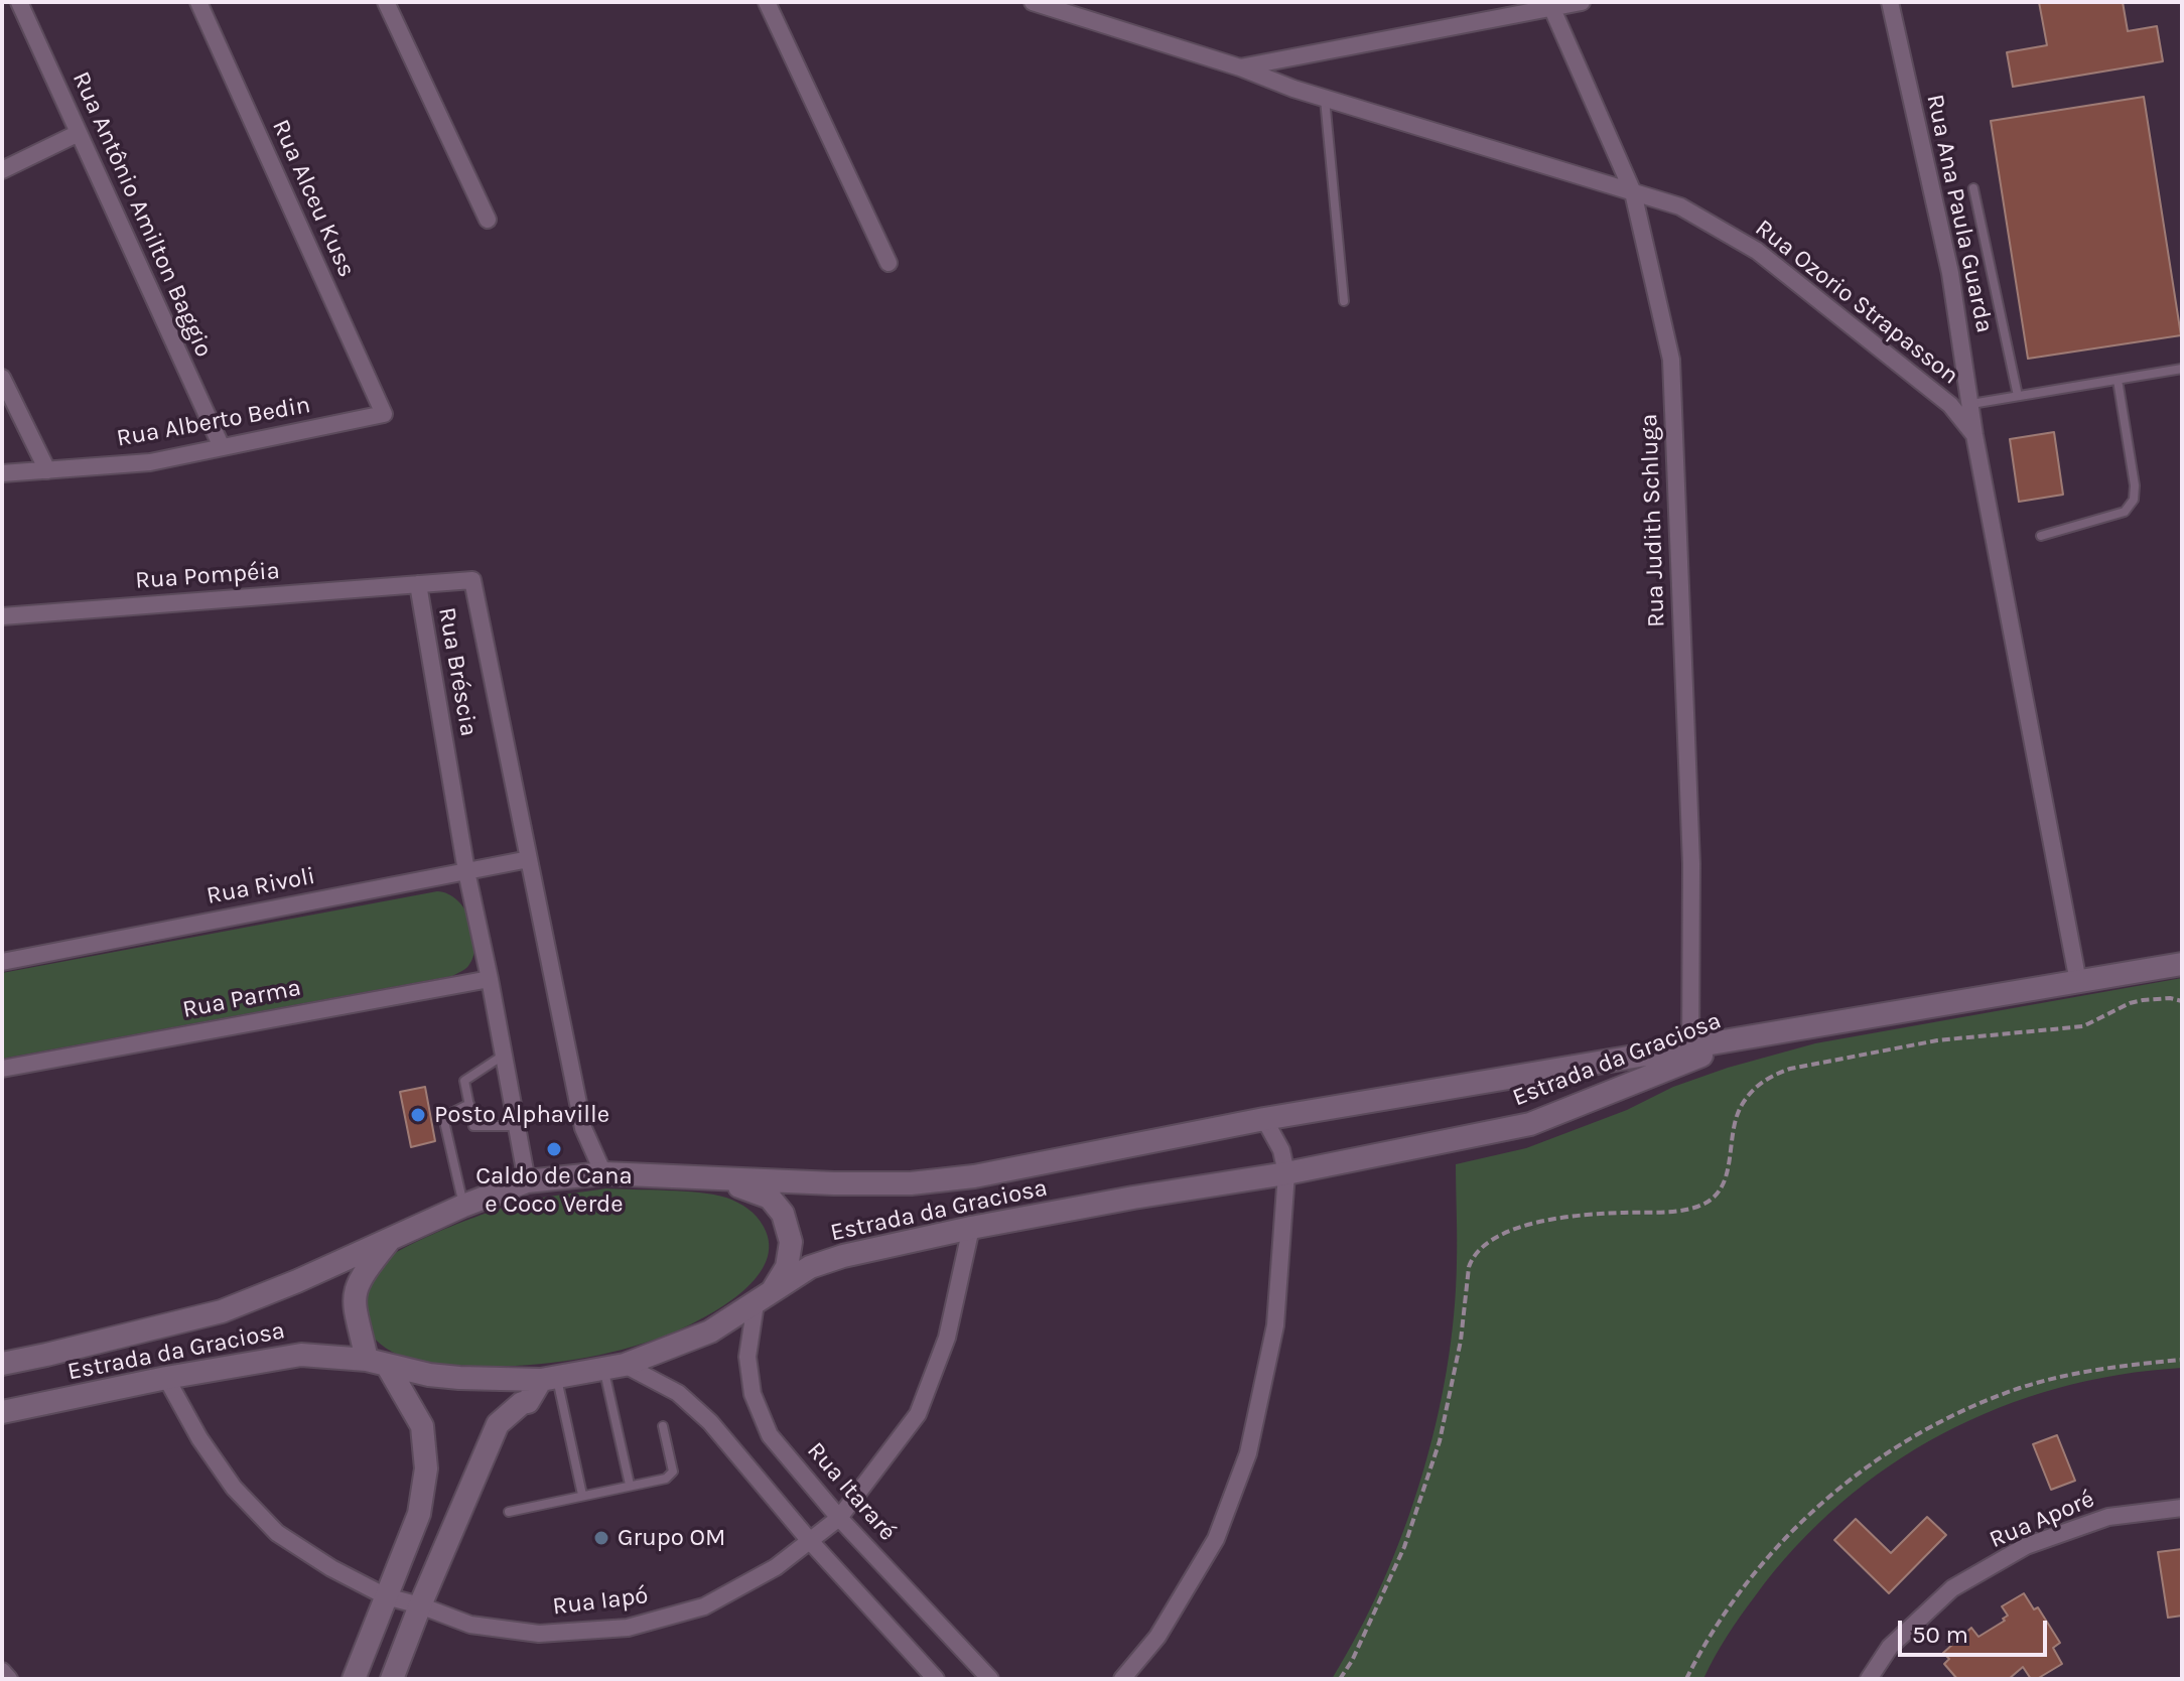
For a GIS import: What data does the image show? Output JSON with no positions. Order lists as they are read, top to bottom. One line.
{"streets":{"main road":["Estrada da Graciosa"],"street":["Rua Alceu Kuss","Rua Ana Paula Guarda","Rua Antônio Amilton Baggio","Rua Ozorio Strapasson","Rua Alberto Bedin","Rua Judith Schluga","Rua Pompéia","Rua Bréscia","Rua Rivoli","Rua Parma","Rua Itararé","Rua Aporé","Rua Iapó"]},"crossings":[["Rua Alceu Kuss","Rua Alberto Bedin"],["Rua Ana Paula Guarda","Rua Ozorio Strapasson"],["Rua Antônio Amilton Baggio","Rua Alberto Bedin"],["Rua Ozorio Strapasson","Rua Judith Schluga"],["Rua Ozorio Strapasson","Estrada da Graciosa"],["Rua Judith Schluga","Estrada da Graciosa"],["Rua Pompéia","Rua Bréscia"],["Rua Bréscia","Rua Rivoli"],["Rua Bréscia","Rua Parma"],["Rua Bréscia","Estrada da Graciosa"],["Estrada da Graciosa","Rua Itararé"],["Estrada da Graciosa","Rua Iapó"],["Rua Itararé","Rua Iapó"]],"places":["Posto Alphaville","Caldo de Cana e Coco Verde","Grupo OM"],"scale_bar":"50 m"}
